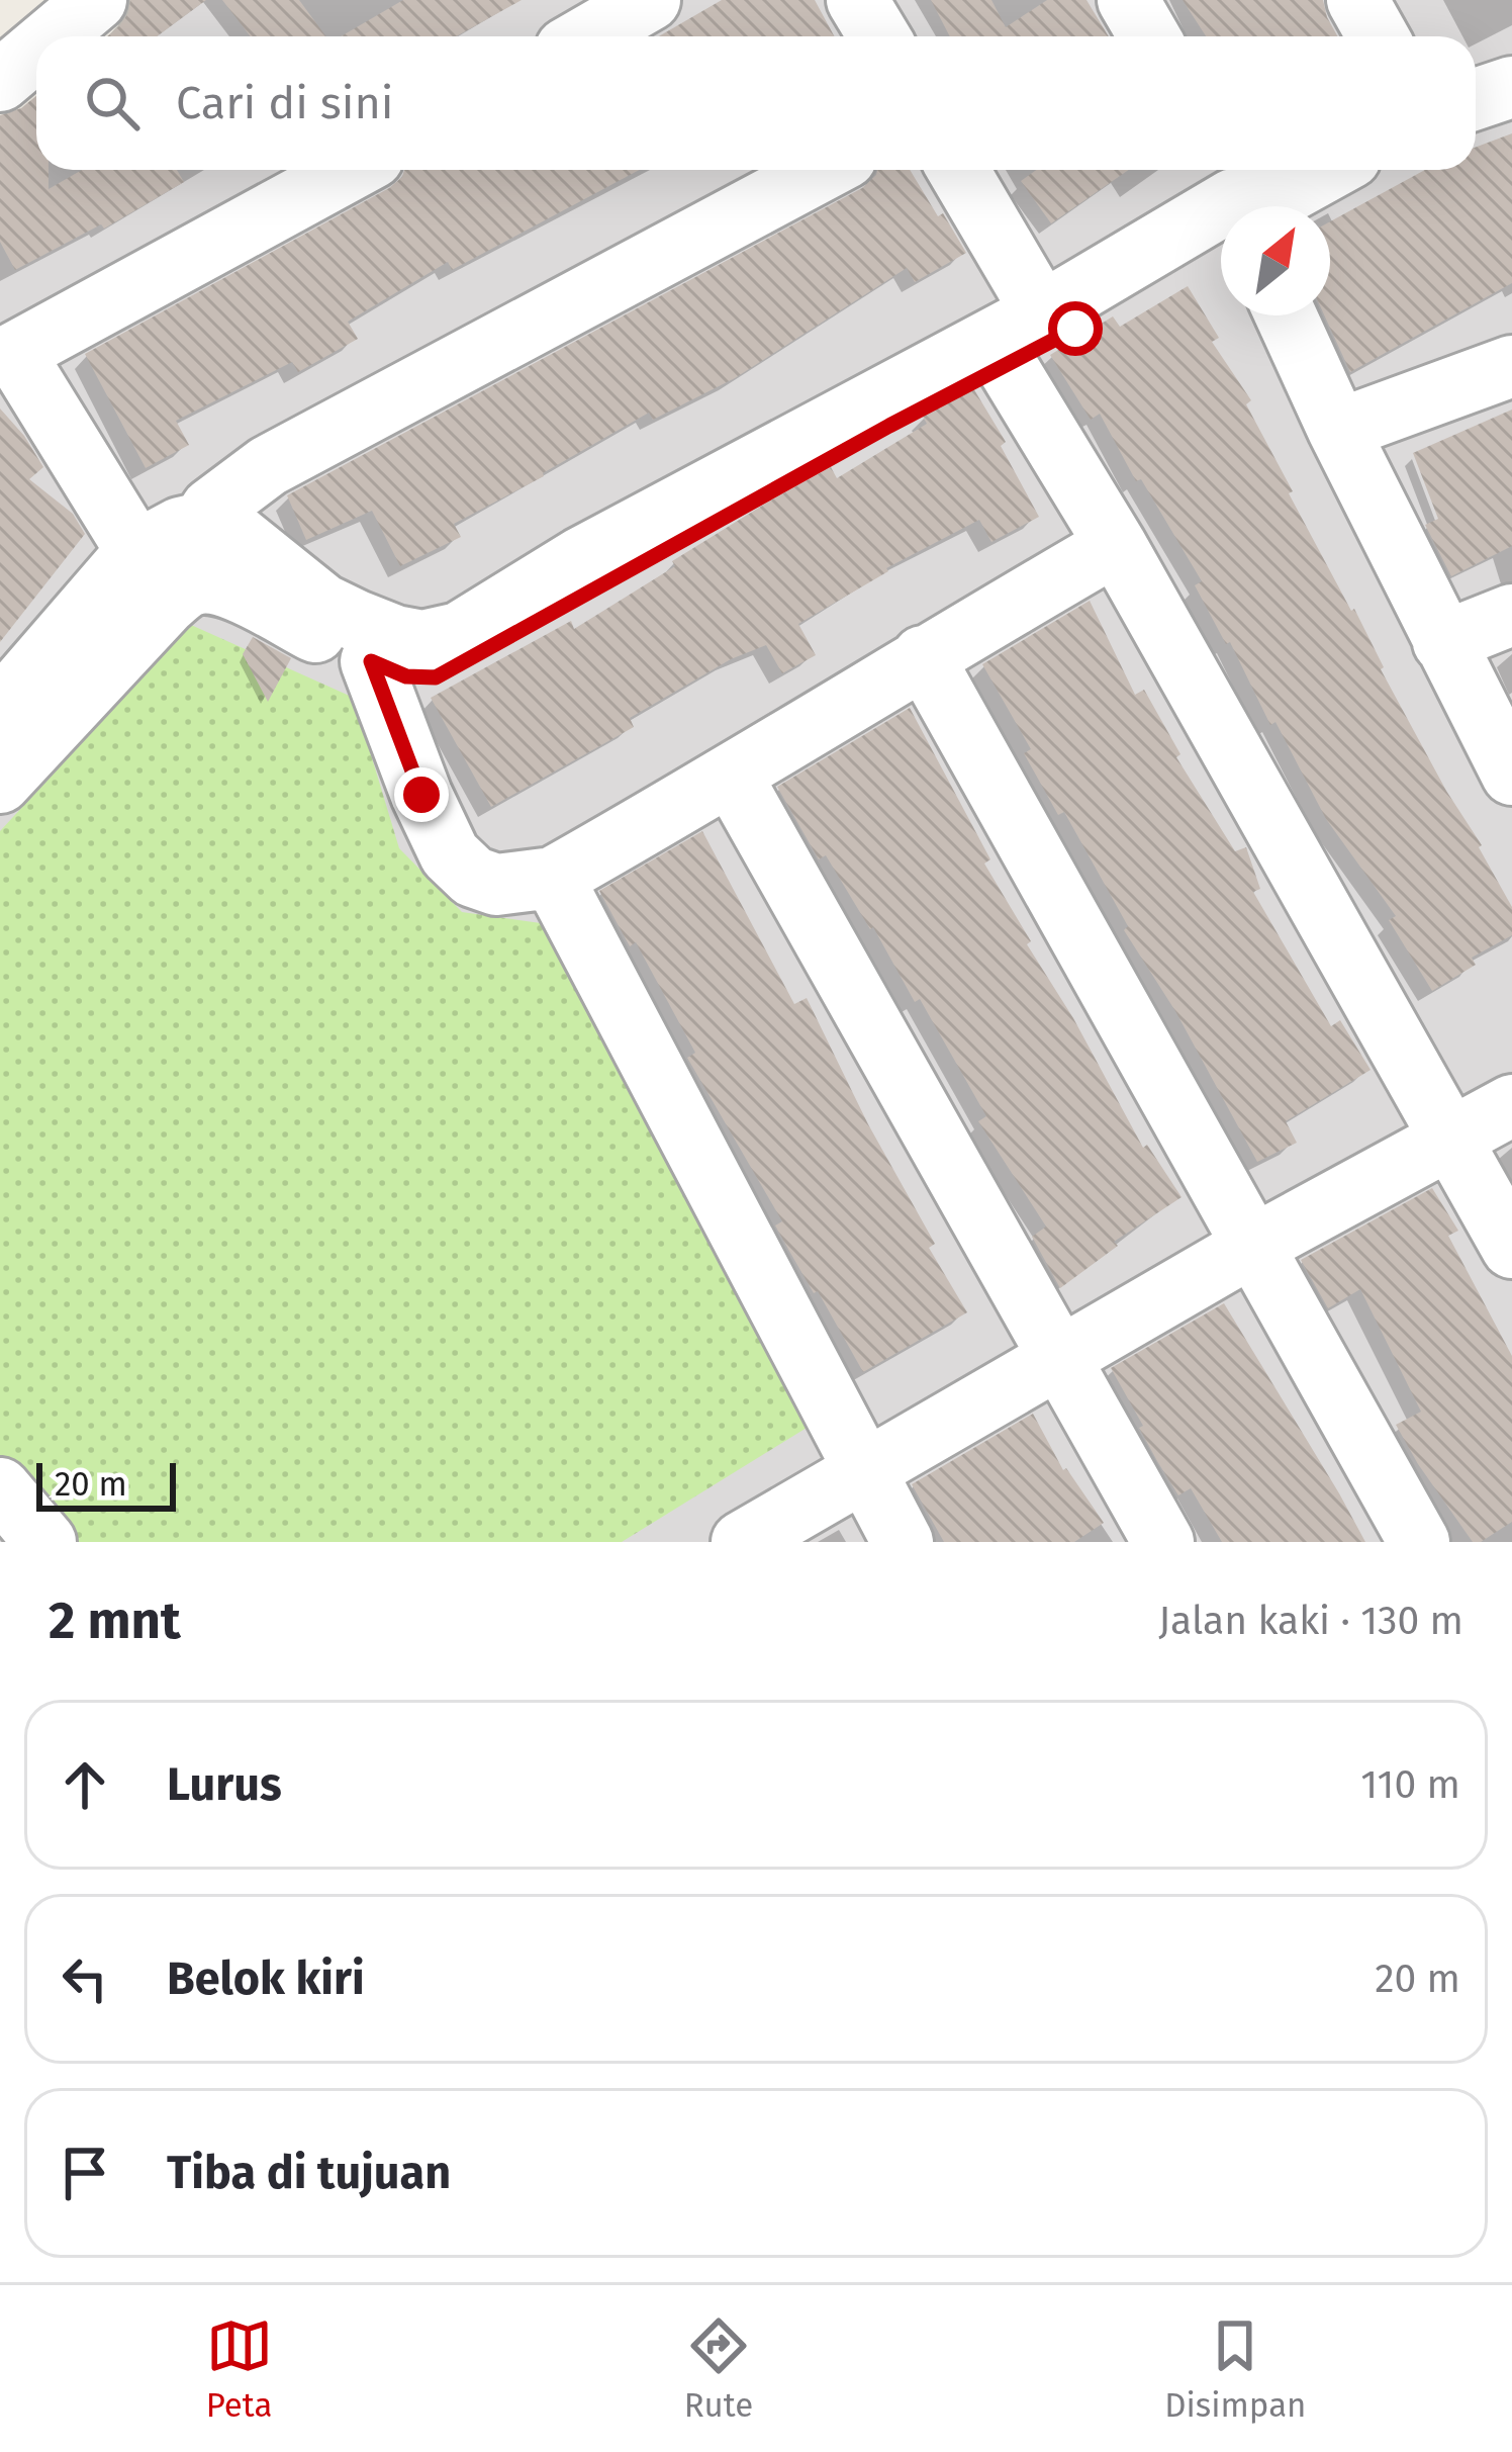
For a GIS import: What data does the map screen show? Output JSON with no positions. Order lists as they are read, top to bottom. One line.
{"scale_bar":"20 m","north":"top right","page":{"search":"Cari di sini","scale":"20 m","heading":["2 mnt","Jalan kaki · 130 m"],"list":[["Lurus","110 m"],["Belok kiri","20 m"],"Tiba di tujuan"],"nav":["Peta","Rute","Disimpan"]}}
